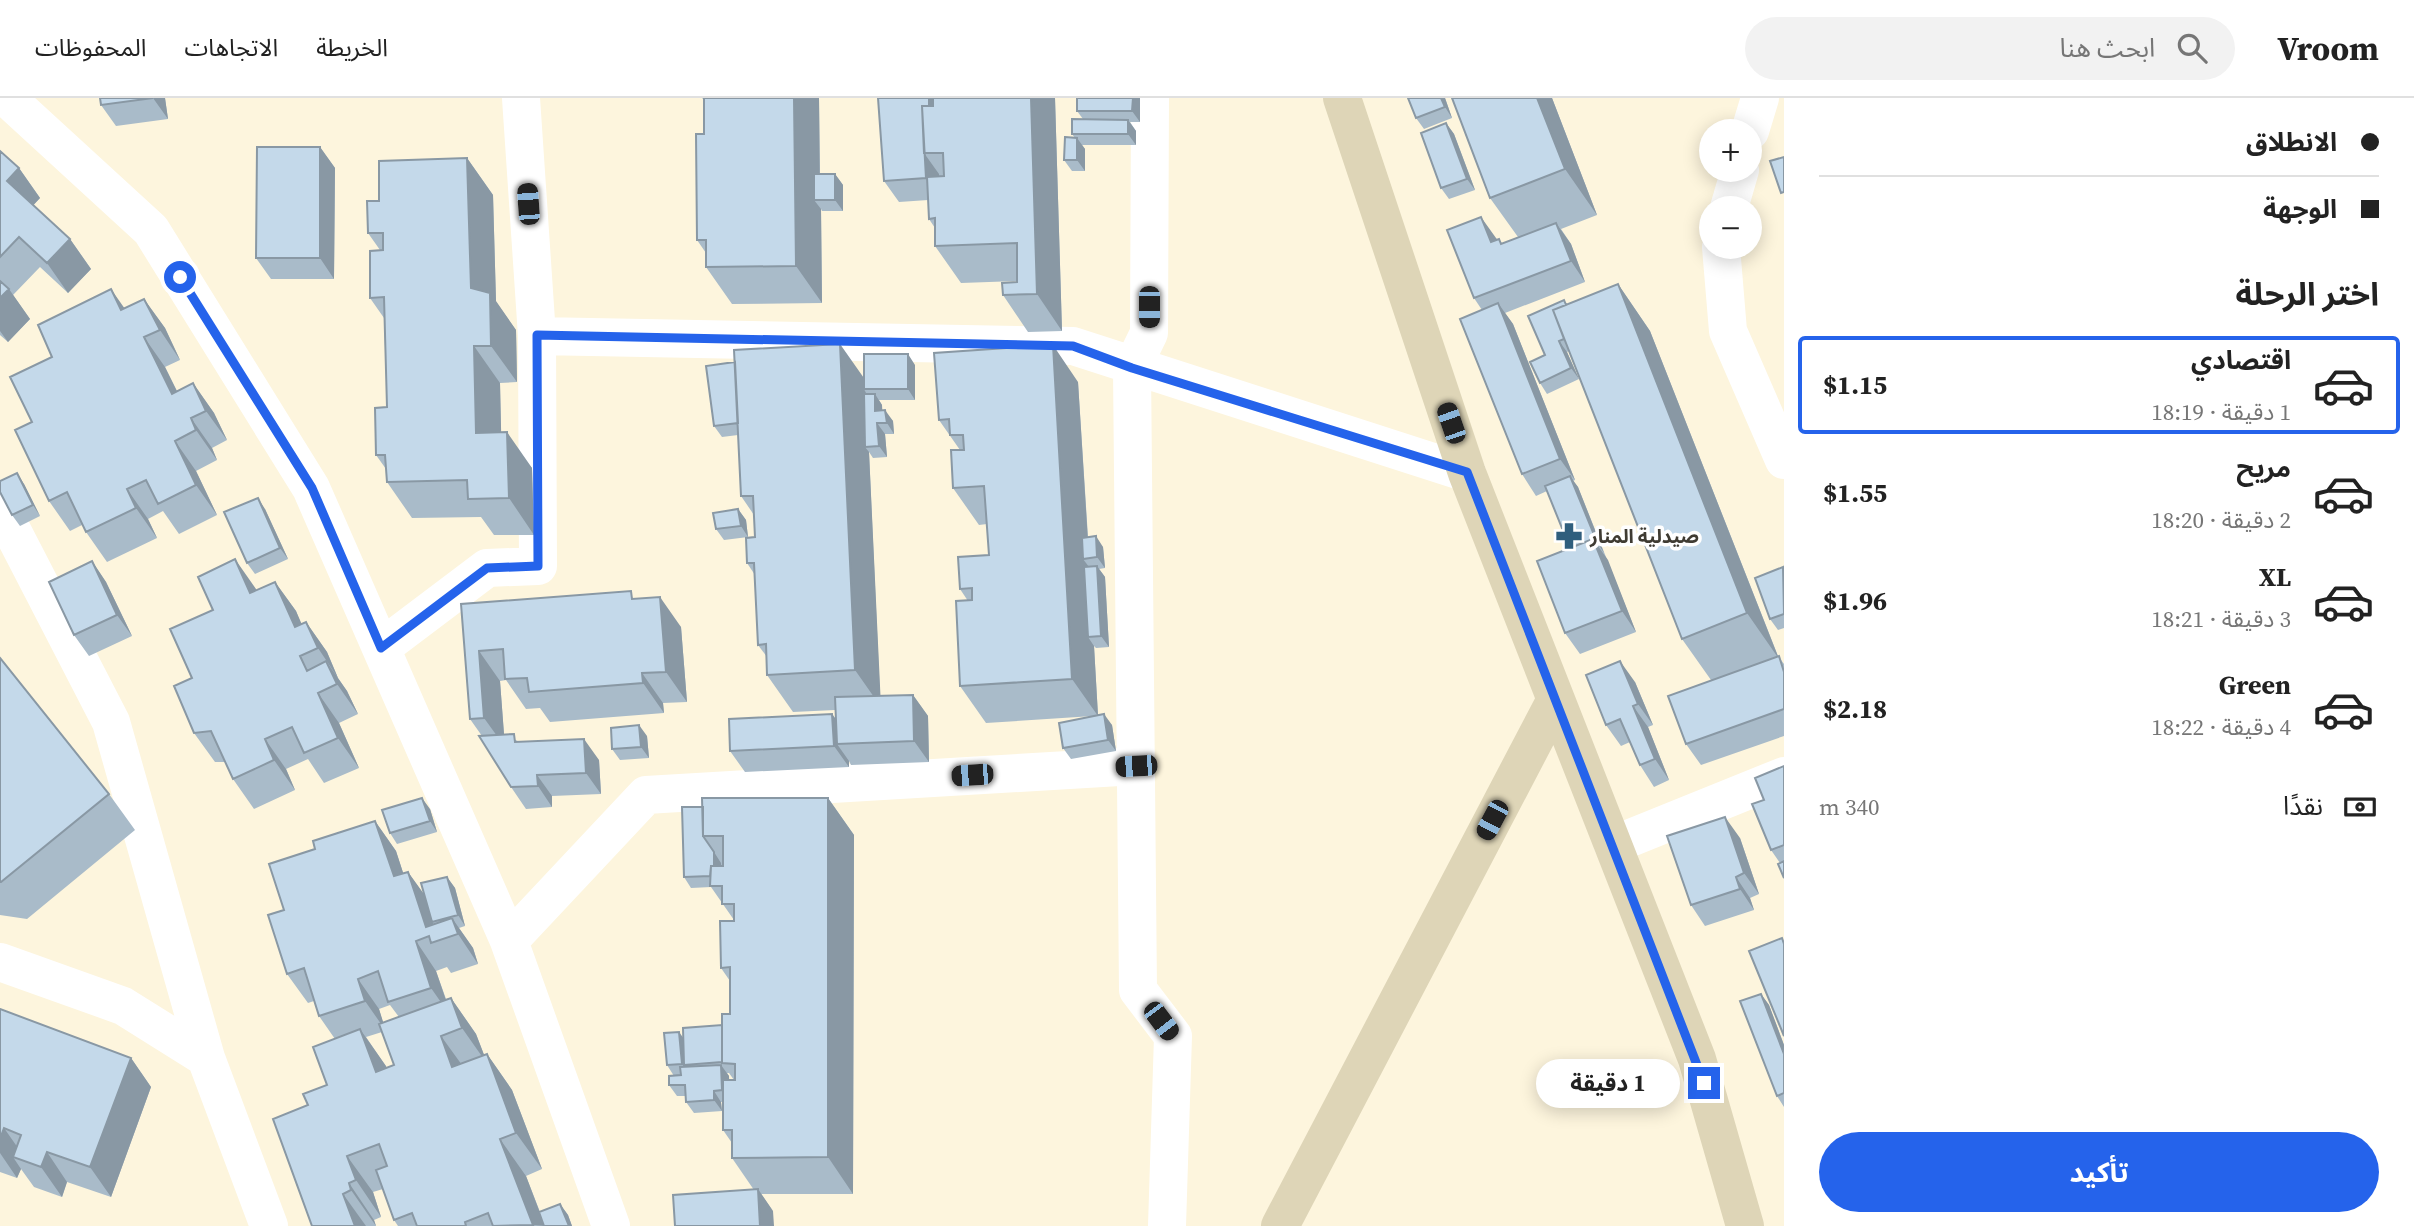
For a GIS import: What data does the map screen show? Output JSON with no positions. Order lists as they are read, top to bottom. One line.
{"places":{"pharmacy":["صيدلية المنار"]},"page":{"header":"Vroom","search":"ابحث هنا","nav":["الخريطة","الاتجاهات","المحفوظات"],"banner":["الانطلاق","الوجهة"],"map_buttons":["+","−"],"heading":"اختر الرحلة","list":[{"name":"اقتصادي","note":"1 دقيقة · 18:19","value":"$1.15"},{"name":"مريح","note":"2 دقيقة · 18:20","value":"$1.55"},{"name":"XL","note":"3 دقيقة · 18:21","value":"$1.96"},{"name":"Green","note":"4 دقيقة · 18:22","value":"$2.18"}],"pay":["نقدًا","340 m"],"bubble":"1 دقيقة","buttons":"تأكيد"}}
